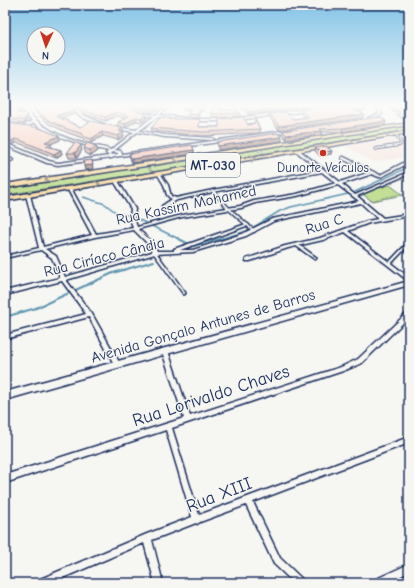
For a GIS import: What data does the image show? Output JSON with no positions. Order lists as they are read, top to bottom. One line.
{"streets":{"main road":["MT-030","Avenida Gonçalo Antunes de Barros"],"street":["Rua Kassim Mohamed","Rua C","Rua Ciríaco Cândia","Rua Lorivaldo Chaves","Rua XIII"]},"places":["Dunorte Veículos"],"north":"bottom"}
